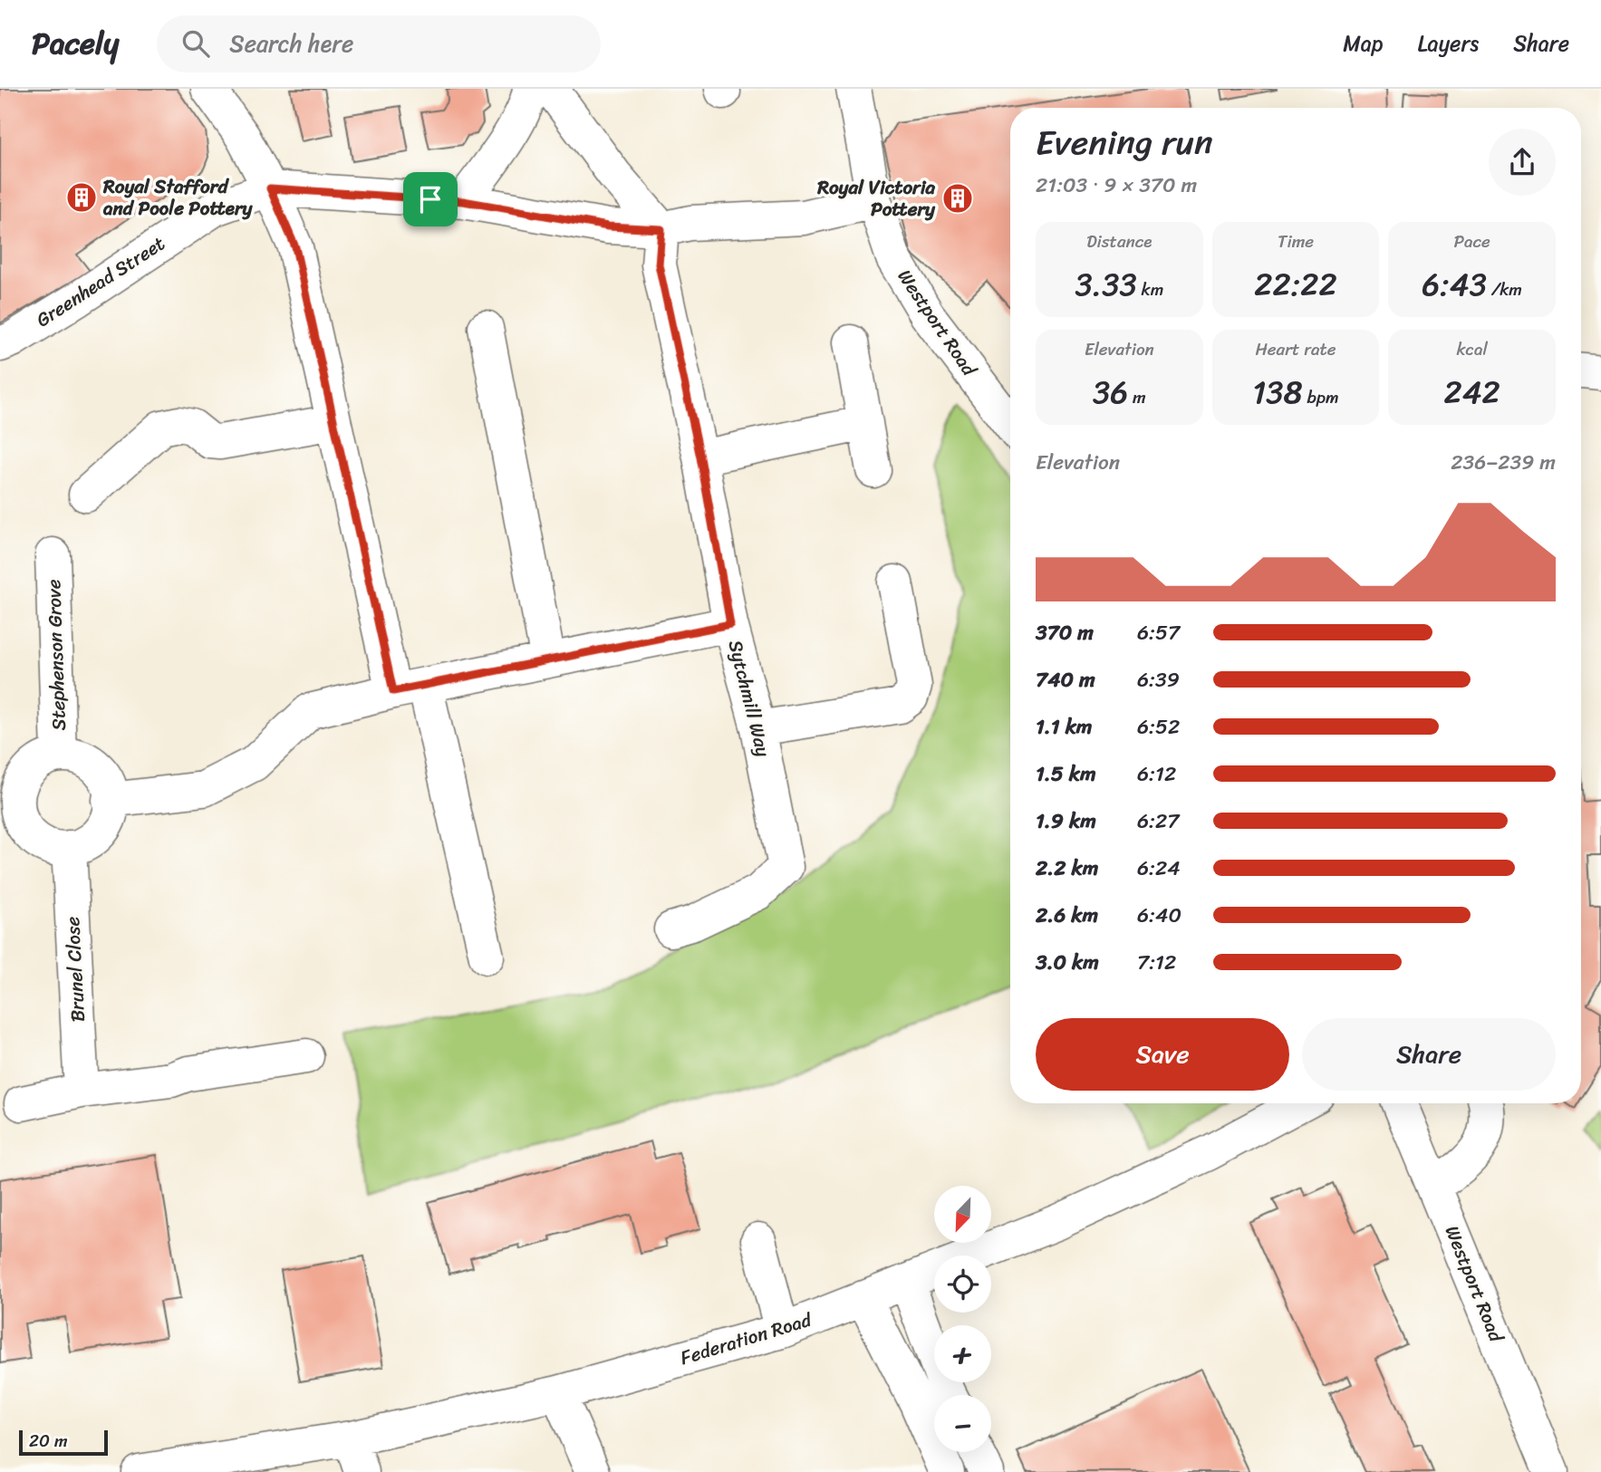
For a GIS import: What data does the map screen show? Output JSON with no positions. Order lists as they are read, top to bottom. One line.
{"streets":{"street":["Greenhead Street","Westport Road","Stephenson Grove","Sytchmill Way","Brunel Close","Federation Road"]},"crossings":[["Greenhead Street","Westport Road"],["Greenhead Street","Sytchmill Way"],["Stephenson Grove","Sytchmill Way"],["Stephenson Grove","Brunel Close"],["Sytchmill Way","Brunel Close"]],"places":{"building":["Royal Stafford and Poole Pottery","Royal Victoria Pottery"]},"scale_bar":"20 m","north":"bottom left","page":{"header":"Pacely","search":"Search here","nav":["Map","Layers","Share"],"heading":["Evening run","21:03 · 9 × 370 m"],"stats":[["Distance","3.33 km"],["Time","22:22"],["Pace","6:43 /km"],["Elevation","36 m"],["Heart rate","138 bpm"],["kcal","242"]],"chart":["Elevation","236–239 m"],"list":[{"name":"370 m","note":"6:57"},{"name":"740 m","note":"6:39"},{"name":"1.1 km","note":"6:52"},{"name":"1.5 km","note":"6:12"},{"name":"1.9 km","note":"6:27"},{"name":"2.2 km","note":"6:24"},{"name":"2.6 km","note":"6:40"},{"name":"3.0 km","note":"7:12"}],"buttons":["Save","Share"],"map_buttons":["+","−"],"scale":"20 m"}}
